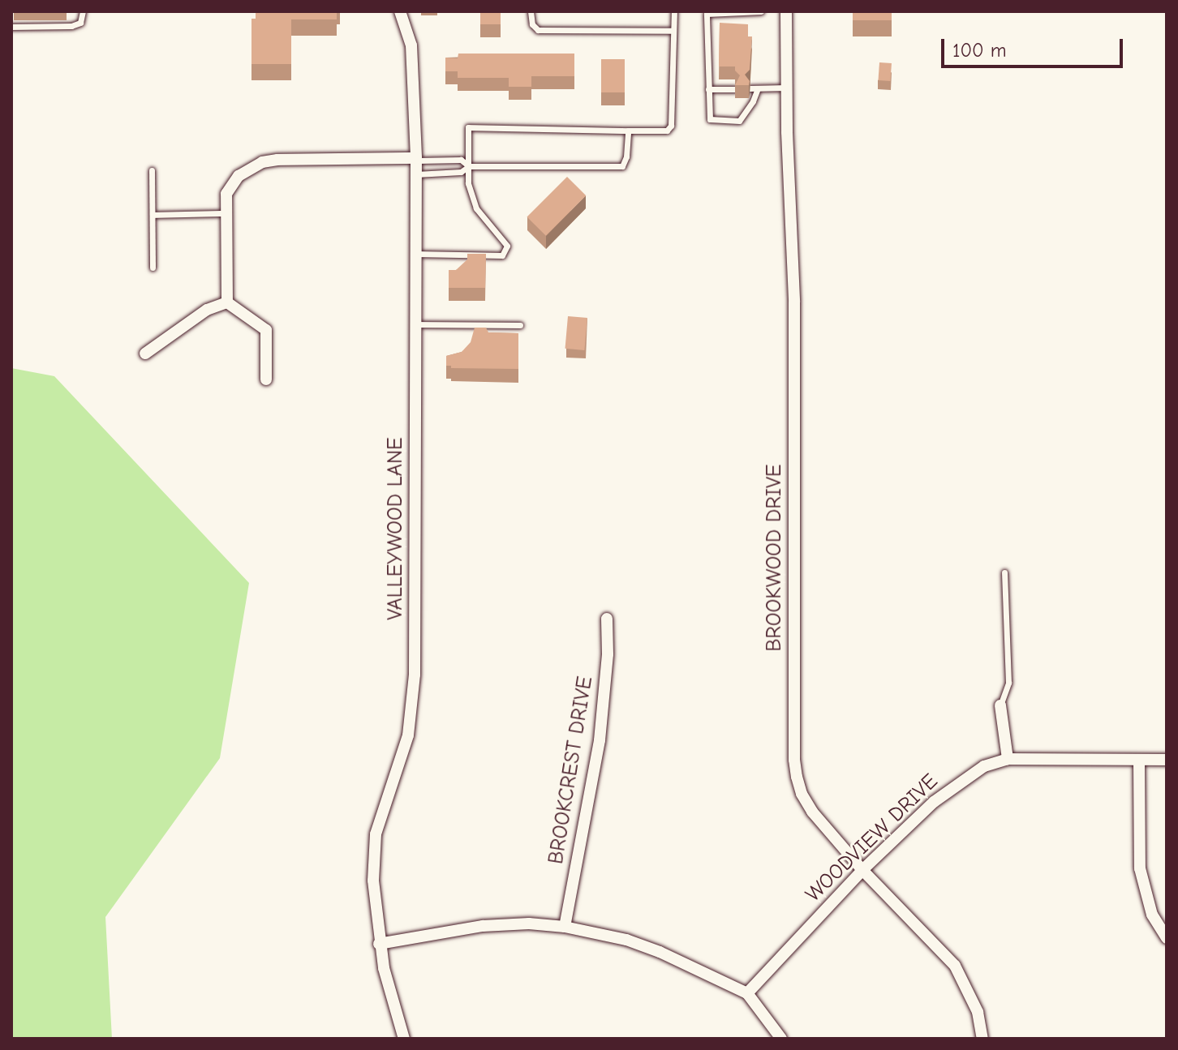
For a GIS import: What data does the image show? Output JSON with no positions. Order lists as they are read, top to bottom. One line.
{"streets":{"street":["VALLEYWOOD LANE","BROOKWOOD DRIVE","BROOKCREST DRIVE","WOODVIEW DRIVE"]},"crossings":[["BROOKWOOD DRIVE","WOODVIEW DRIVE"]],"scale_bar":"100 m"}
